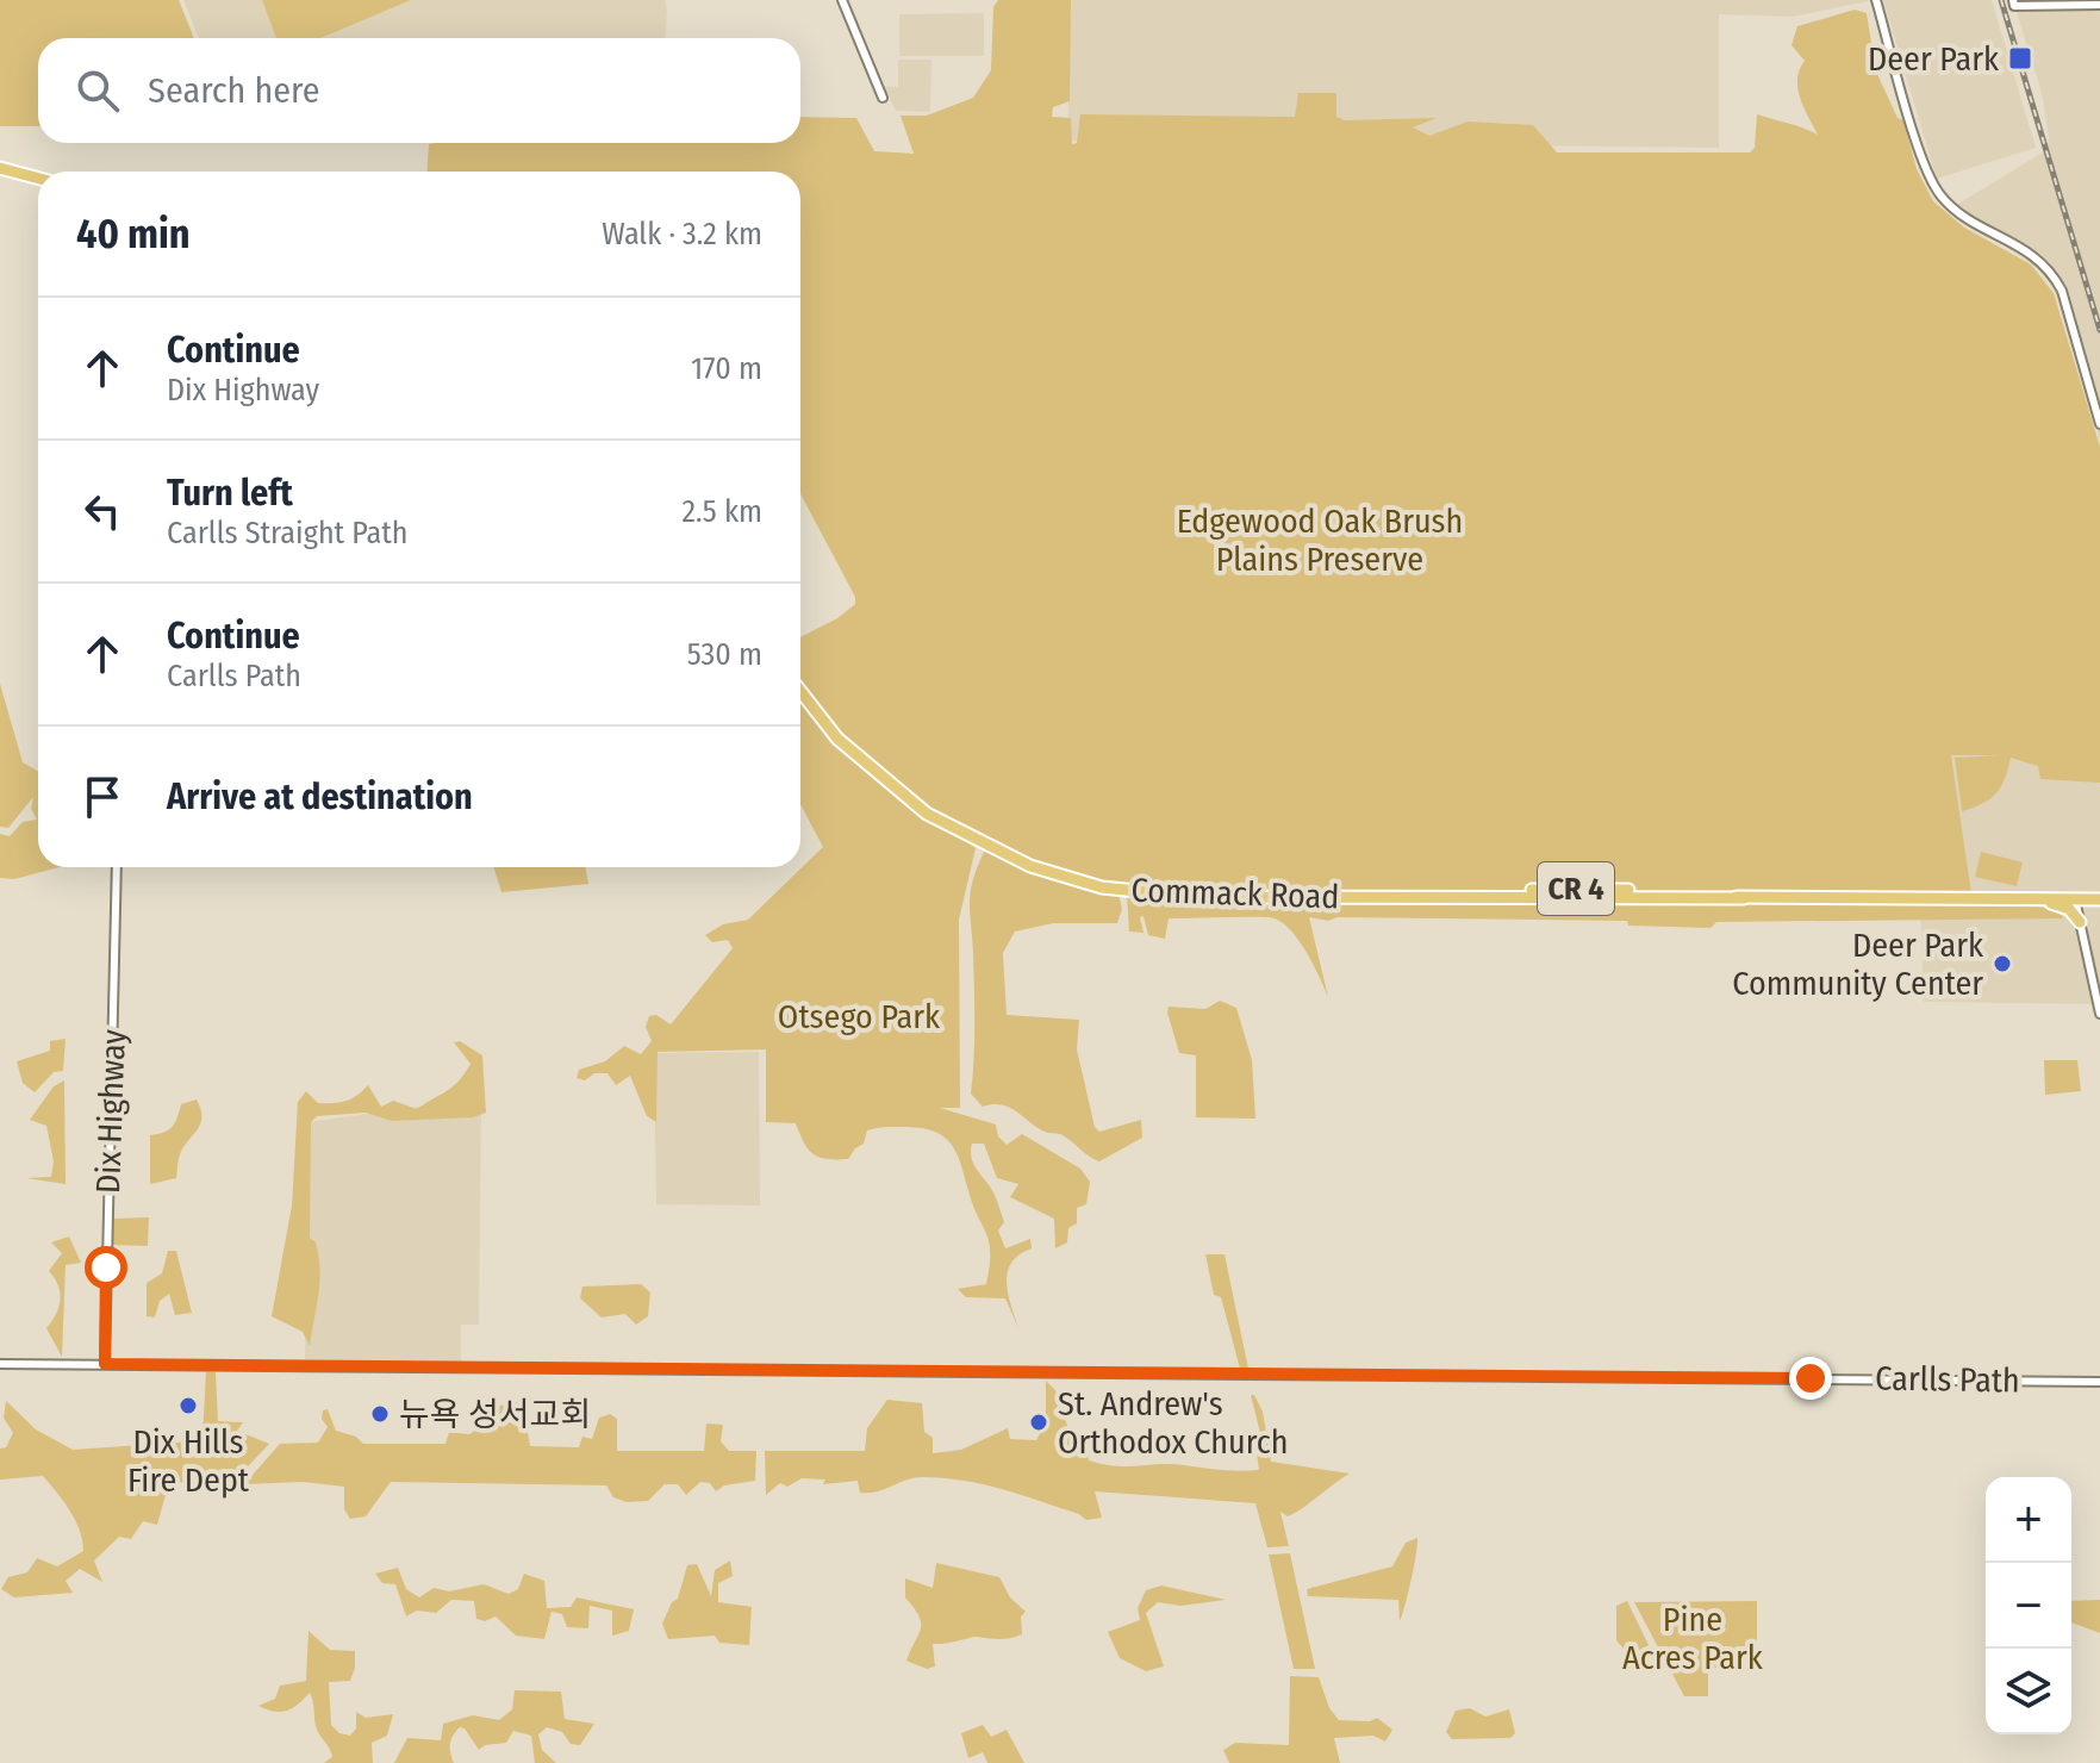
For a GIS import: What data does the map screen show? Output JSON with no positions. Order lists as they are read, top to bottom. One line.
{"streets":{"main road":["CR 4","Commack Road"],"street":["Dix Highway","Carlls Path"]},"crossings":[["Dix Highway","Carlls Path"]],"parks":["Edgewood Oak Brush Plains Preserve","Otsego Park","Pine Acres Park"],"places":{"transit":["Deer Park"],"other":["Deer Park Community Center","Dix Hills Fire Dept","뉴욕 성서교회","St. Andrew's Orthodox Church"]},"page":{"search":"Search here","heading":["40 min","Walk · 3.2 km"],"list":[["Continue","Dix Highway","170 m"],["Turn left","Carlls Straight Path","2.5 km"],["Continue","Carlls Path","530 m"],"Arrive at destination"],"map_buttons":["+","−"]}}
